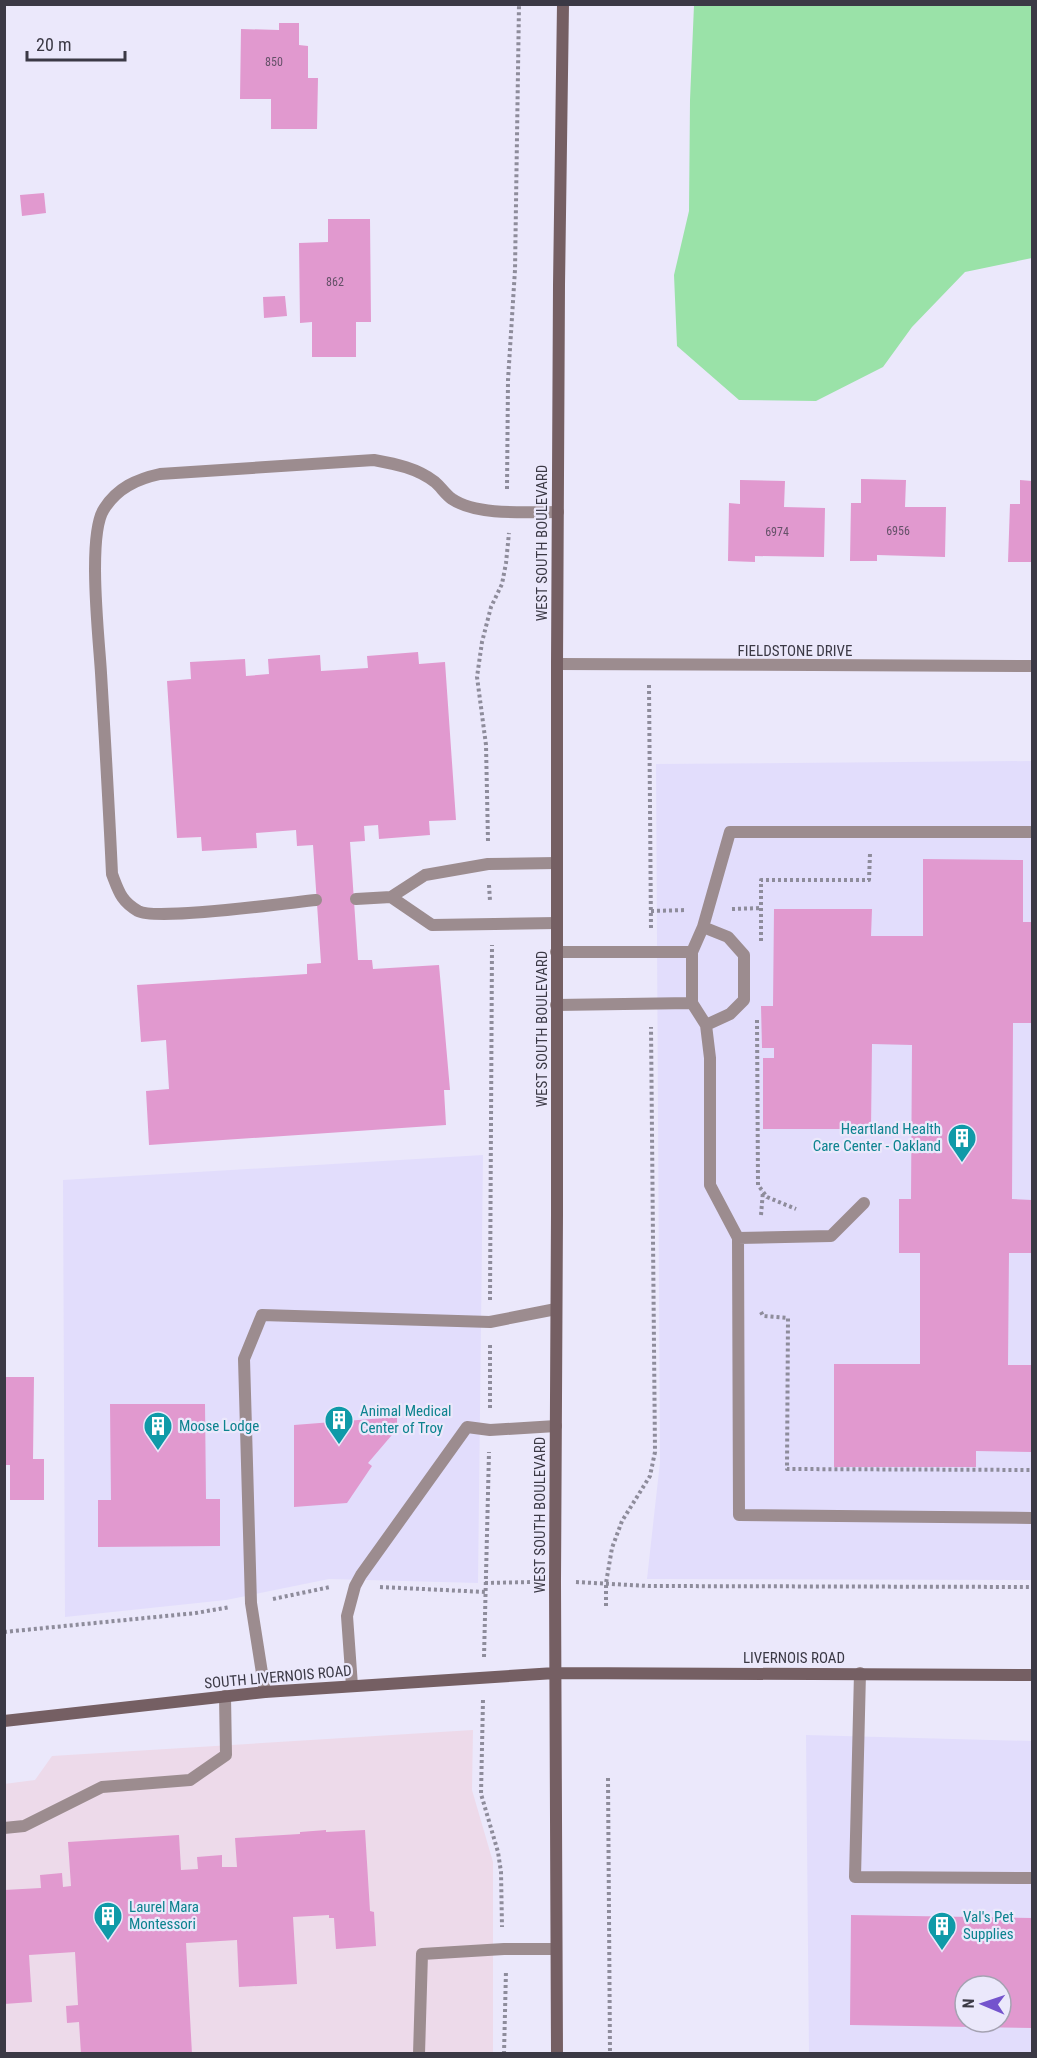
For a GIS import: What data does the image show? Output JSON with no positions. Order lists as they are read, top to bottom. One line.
{"streets":{"street":["WEST SOUTH BOULEVARD","FIELDSTONE DRIVE","LIVERNOIS ROAD","SOUTH LIVERNOIS ROAD"]},"crossings":[["WEST SOUTH BOULEVARD","FIELDSTONE DRIVE"],["WEST SOUTH BOULEVARD","LIVERNOIS ROAD"],["WEST SOUTH BOULEVARD","SOUTH LIVERNOIS ROAD"],["LIVERNOIS ROAD","SOUTH LIVERNOIS ROAD"]],"places":{"building":["Heartland Health Care Center - Oakland","Animal Medical Center of Troy","Moose Lodge","Laurel Mara Montessori","Val's Pet Supplies"]},"house_numbers":["850","862","6956","6974"],"scale_bar":"20 m","north":"left"}
